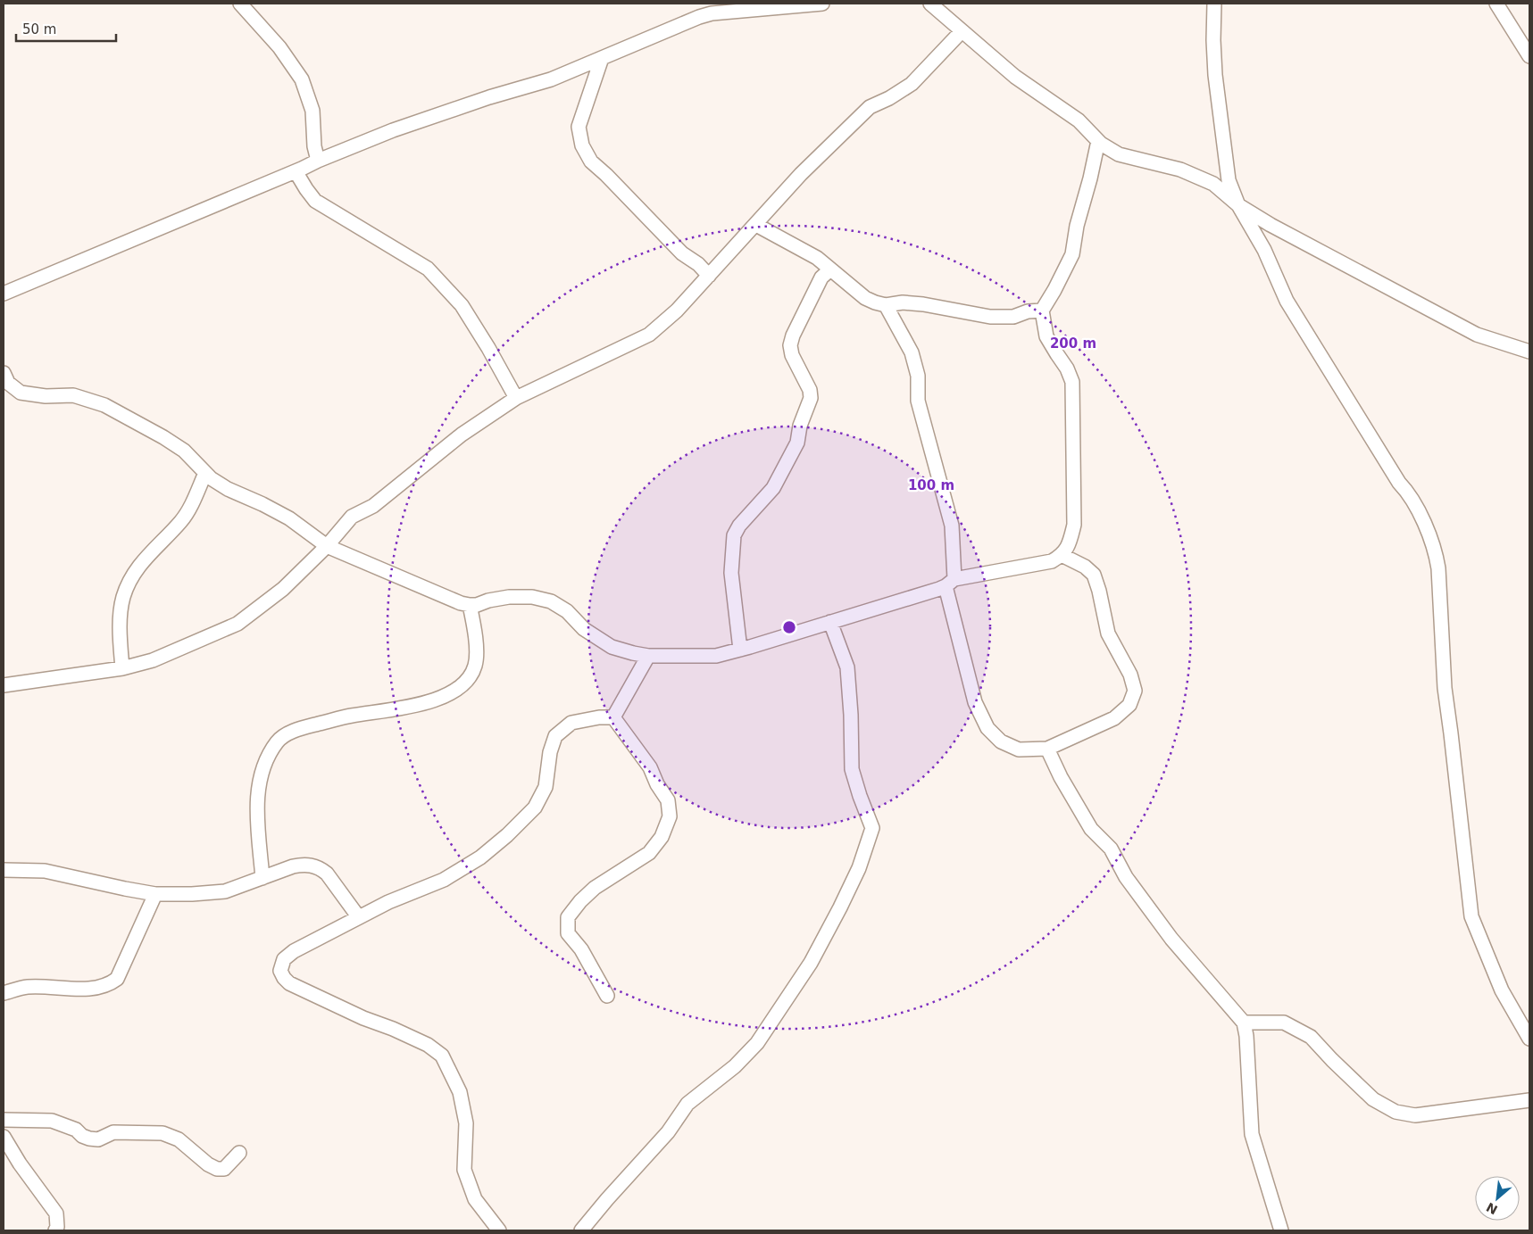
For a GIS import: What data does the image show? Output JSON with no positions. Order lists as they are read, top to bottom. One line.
{"scale_bar":"50 m","north":"bottom left","rings":["200 m","100 m"]}
